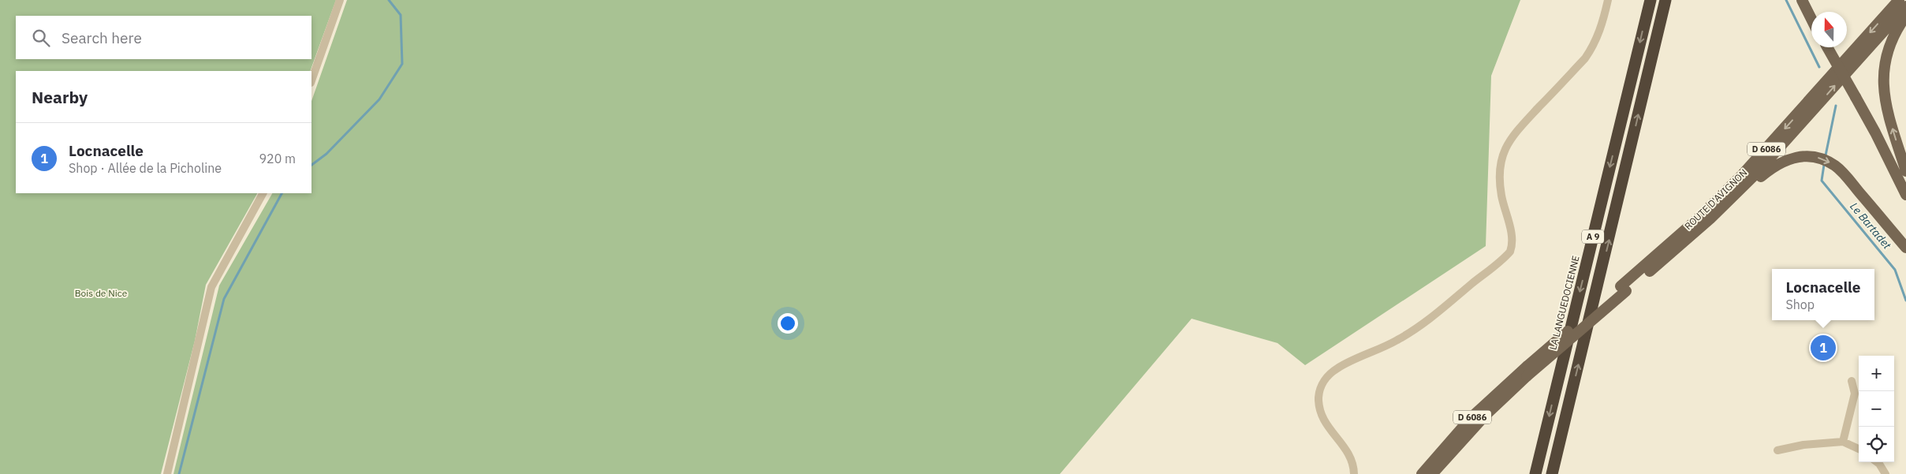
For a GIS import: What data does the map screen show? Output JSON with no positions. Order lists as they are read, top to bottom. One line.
{"streets":{"highway":["A 9","LA LANGUEDOCIENNE"],"main road":["D 6086","ROUTE D'AVIGNON"]},"crossings":[["D 6086","ROUTE D'AVIGNON"]],"water":["Le Bartadet"],"parks":["Bois de Nice"],"north":"top","page":{"search":"Search here","heading":"Nearby","list":[{"mark":"1","name":"Locnacelle","note":"Shop · Allée de la Picholine","value":"920 m"}],"popup":["Locnacelle","Shop"],"pins":"1","map_buttons":["+","−"]}}
